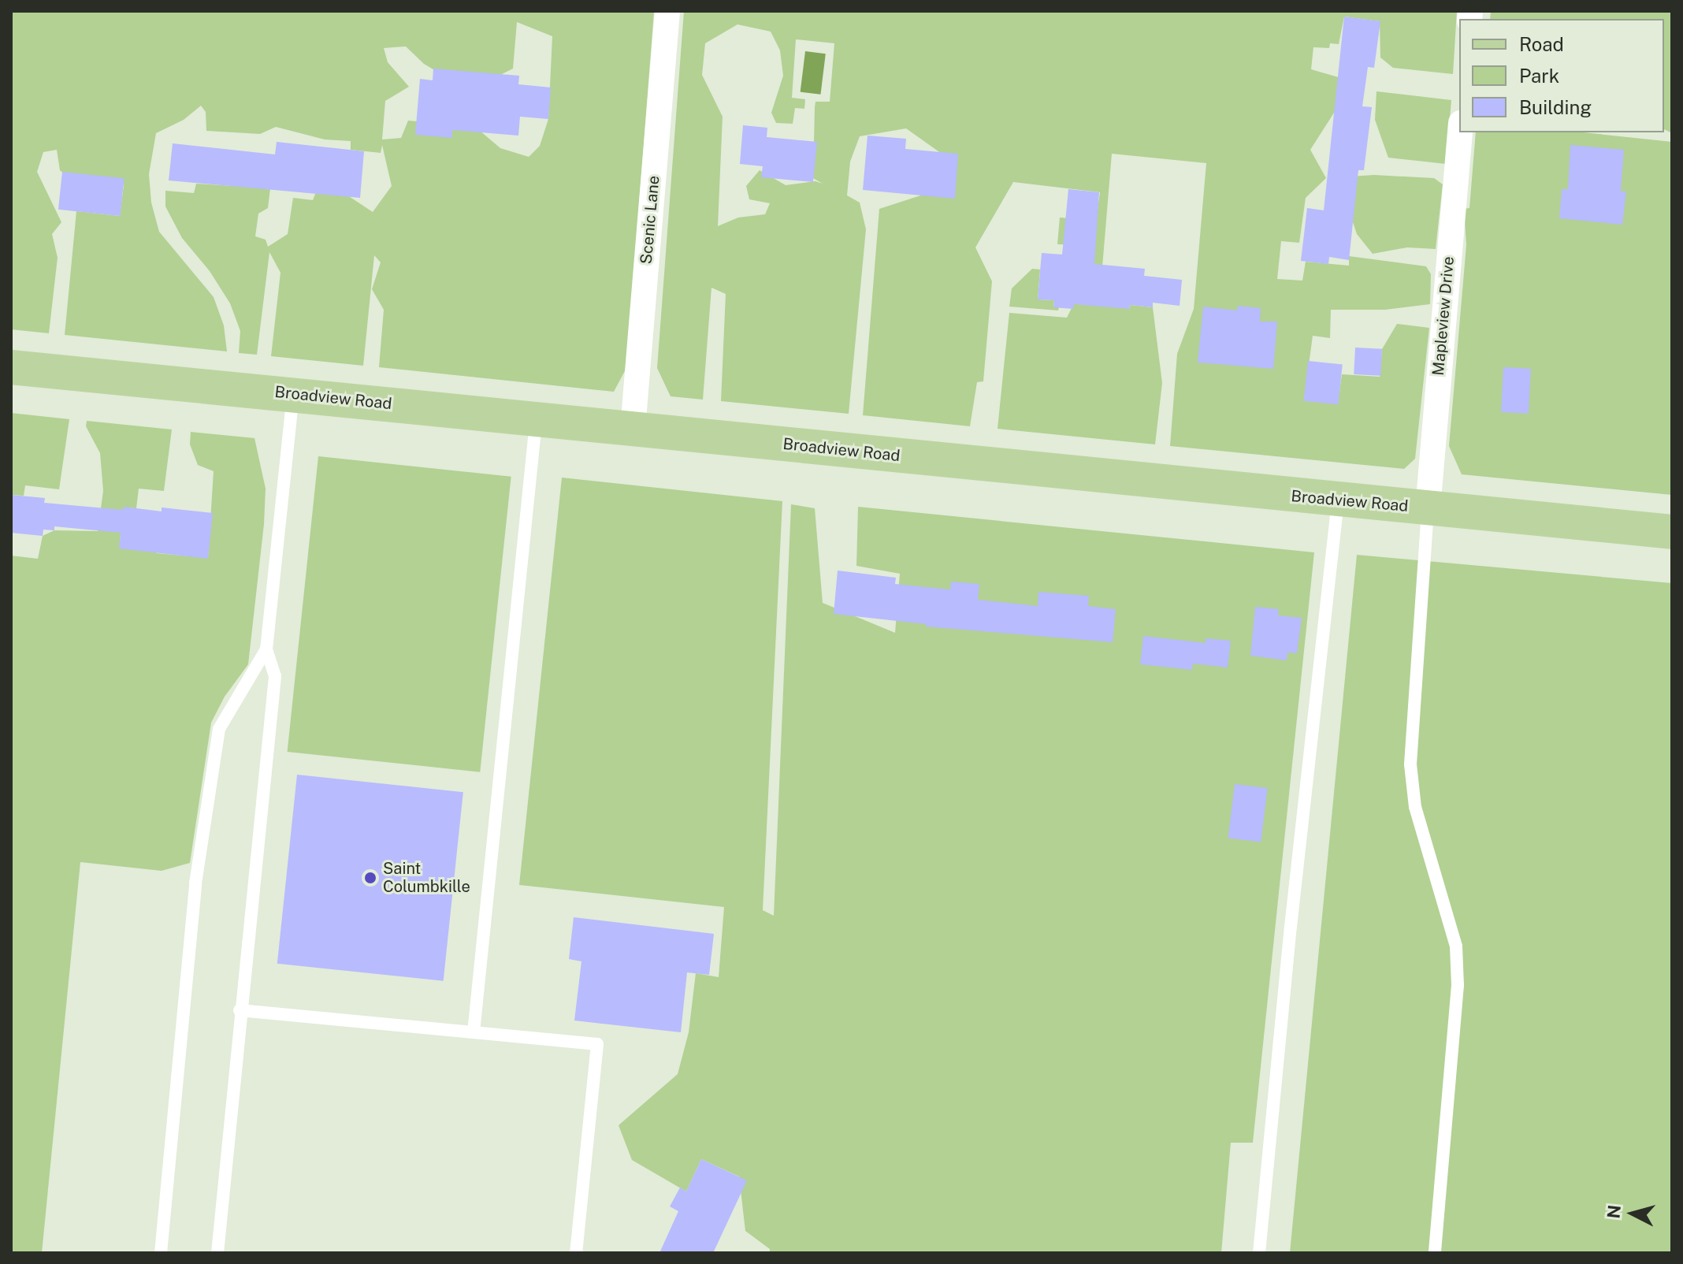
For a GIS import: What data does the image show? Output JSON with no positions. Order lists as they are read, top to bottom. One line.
{"streets":{"main road":["Broadview Road"],"street":["Scenic Lane","Mapleview Drive"]},"crossings":[["Scenic Lane","Broadview Road"],["Mapleview Drive","Broadview Road"]],"places":["Saint Columbkille"],"legend":["Road","Park","Building"],"north":"left"}
